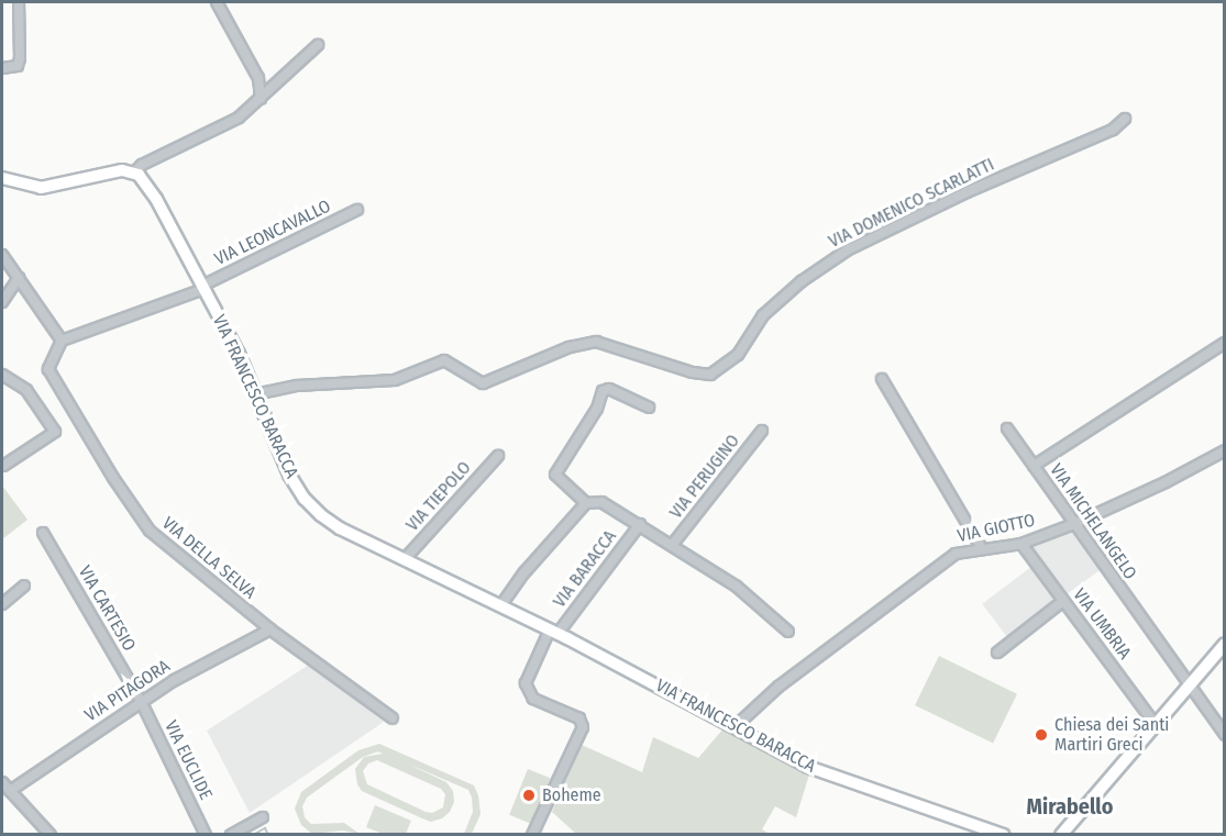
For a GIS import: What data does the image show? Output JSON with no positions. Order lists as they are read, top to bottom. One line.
{"streets":{"street":["VIA DOMENICO SCARLATTI","VIA LEONCAVALLO","VIA FRANCESCO BARACCA","VIA PERUGINO","VIA TIEPOLO","VIA MICHELANGELO","VIA GIOTTO","VIA DELLA SELVA","VIA BARACCA","VIA CARTESIO","VIA UMBRIA","VIA PITAGORA","VIA EUCLIDE"]},"crossings":[["VIA DOMENICO SCARLATTI","VIA FRANCESCO BARACCA"],["VIA LEONCAVALLO","VIA FRANCESCO BARACCA"],["VIA LEONCAVALLO","VIA DELLA SELVA"],["VIA FRANCESCO BARACCA","VIA TIEPOLO"],["VIA FRANCESCO BARACCA","VIA GIOTTO"],["VIA FRANCESCO BARACCA","VIA BARACCA"],["VIA MICHELANGELO","VIA GIOTTO"],["VIA GIOTTO","VIA UMBRIA"],["VIA DELLA SELVA","VIA PITAGORA"],["VIA CARTESIO","VIA PITAGORA"],["VIA CARTESIO","VIA EUCLIDE"],["VIA PITAGORA","VIA EUCLIDE"]],"districts":["Mirabello"],"places":["Chiesa dei Santi Martiri Greci","Boheme"]}
